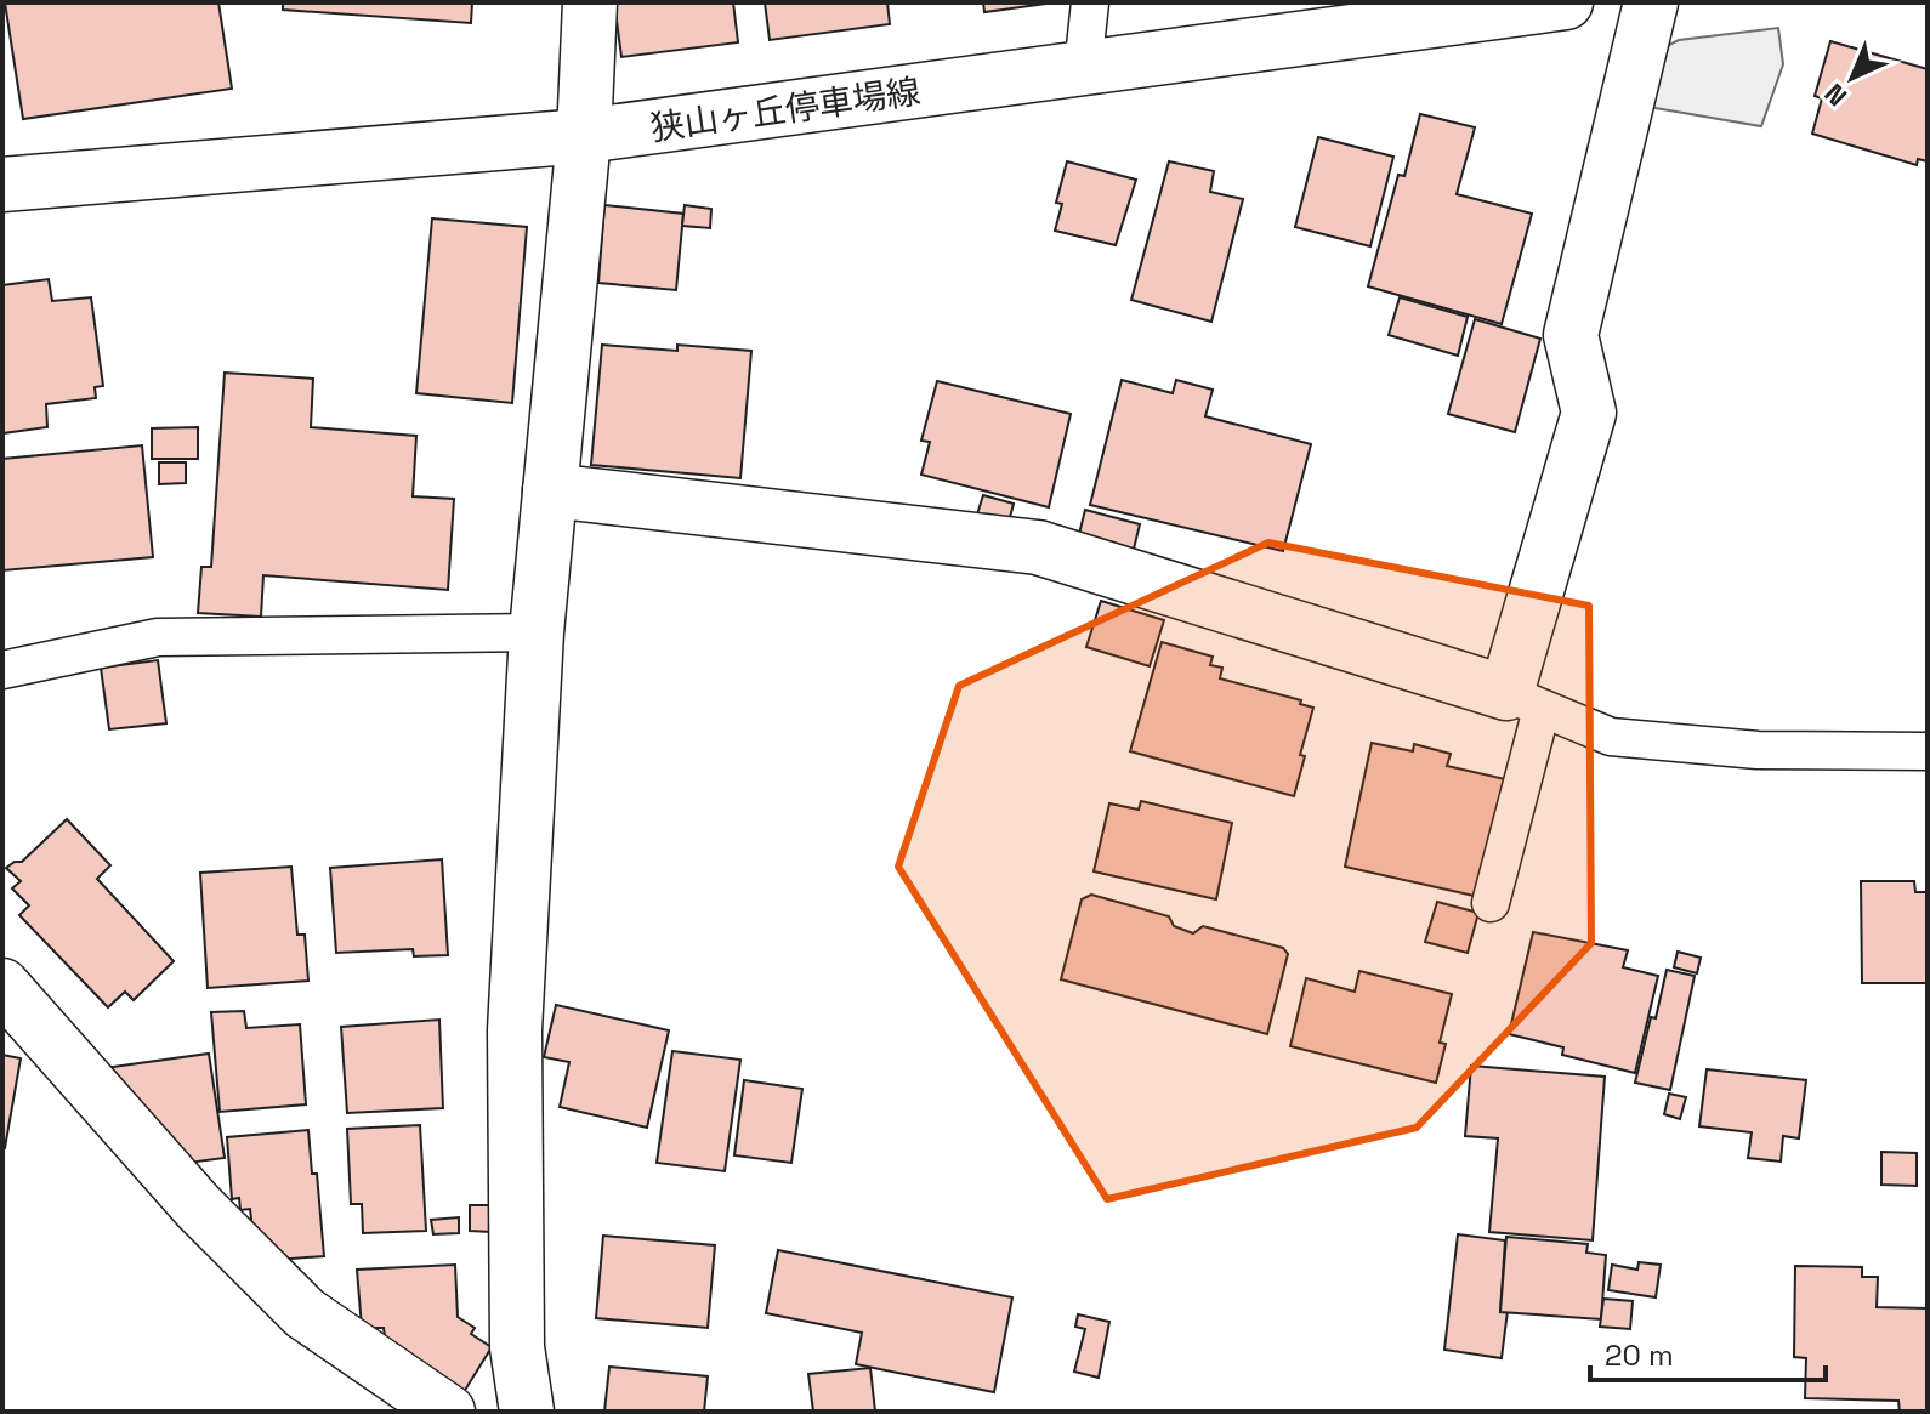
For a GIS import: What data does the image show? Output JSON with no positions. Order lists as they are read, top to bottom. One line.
{"streets":{"street":["狭山ヶ丘停車場線"]},"scale_bar":"20 m","north":"bottom left"}
